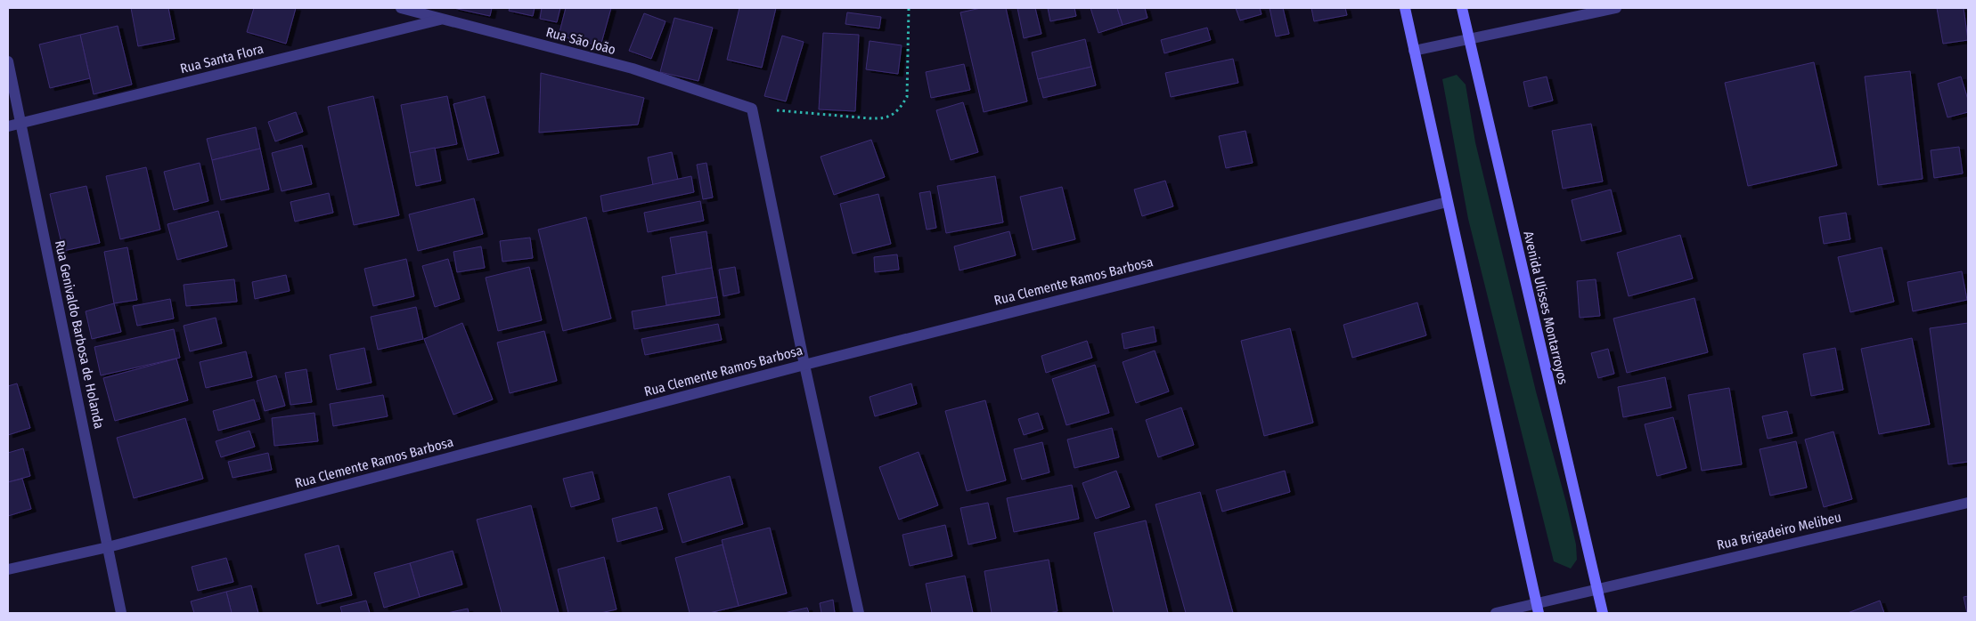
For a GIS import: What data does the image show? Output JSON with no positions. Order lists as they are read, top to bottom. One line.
{"streets":{"main road":["Avenida Ulisses Montarroyos"],"street":["Rua São João","Rua Santa Flora","Rua Clemente Ramos Barbosa","Rua Genivaldo Barbosa de Holanda","Rua Brigadeiro Melibeu"]},"crossings":[["Rua São João","Rua Santa Flora"],["Rua Santa Flora","Rua Genivaldo Barbosa de Holanda"],["Rua Clemente Ramos Barbosa","Rua Genivaldo Barbosa de Holanda"],["Avenida Ulisses Montarroyos","Rua Brigadeiro Melibeu"]]}
